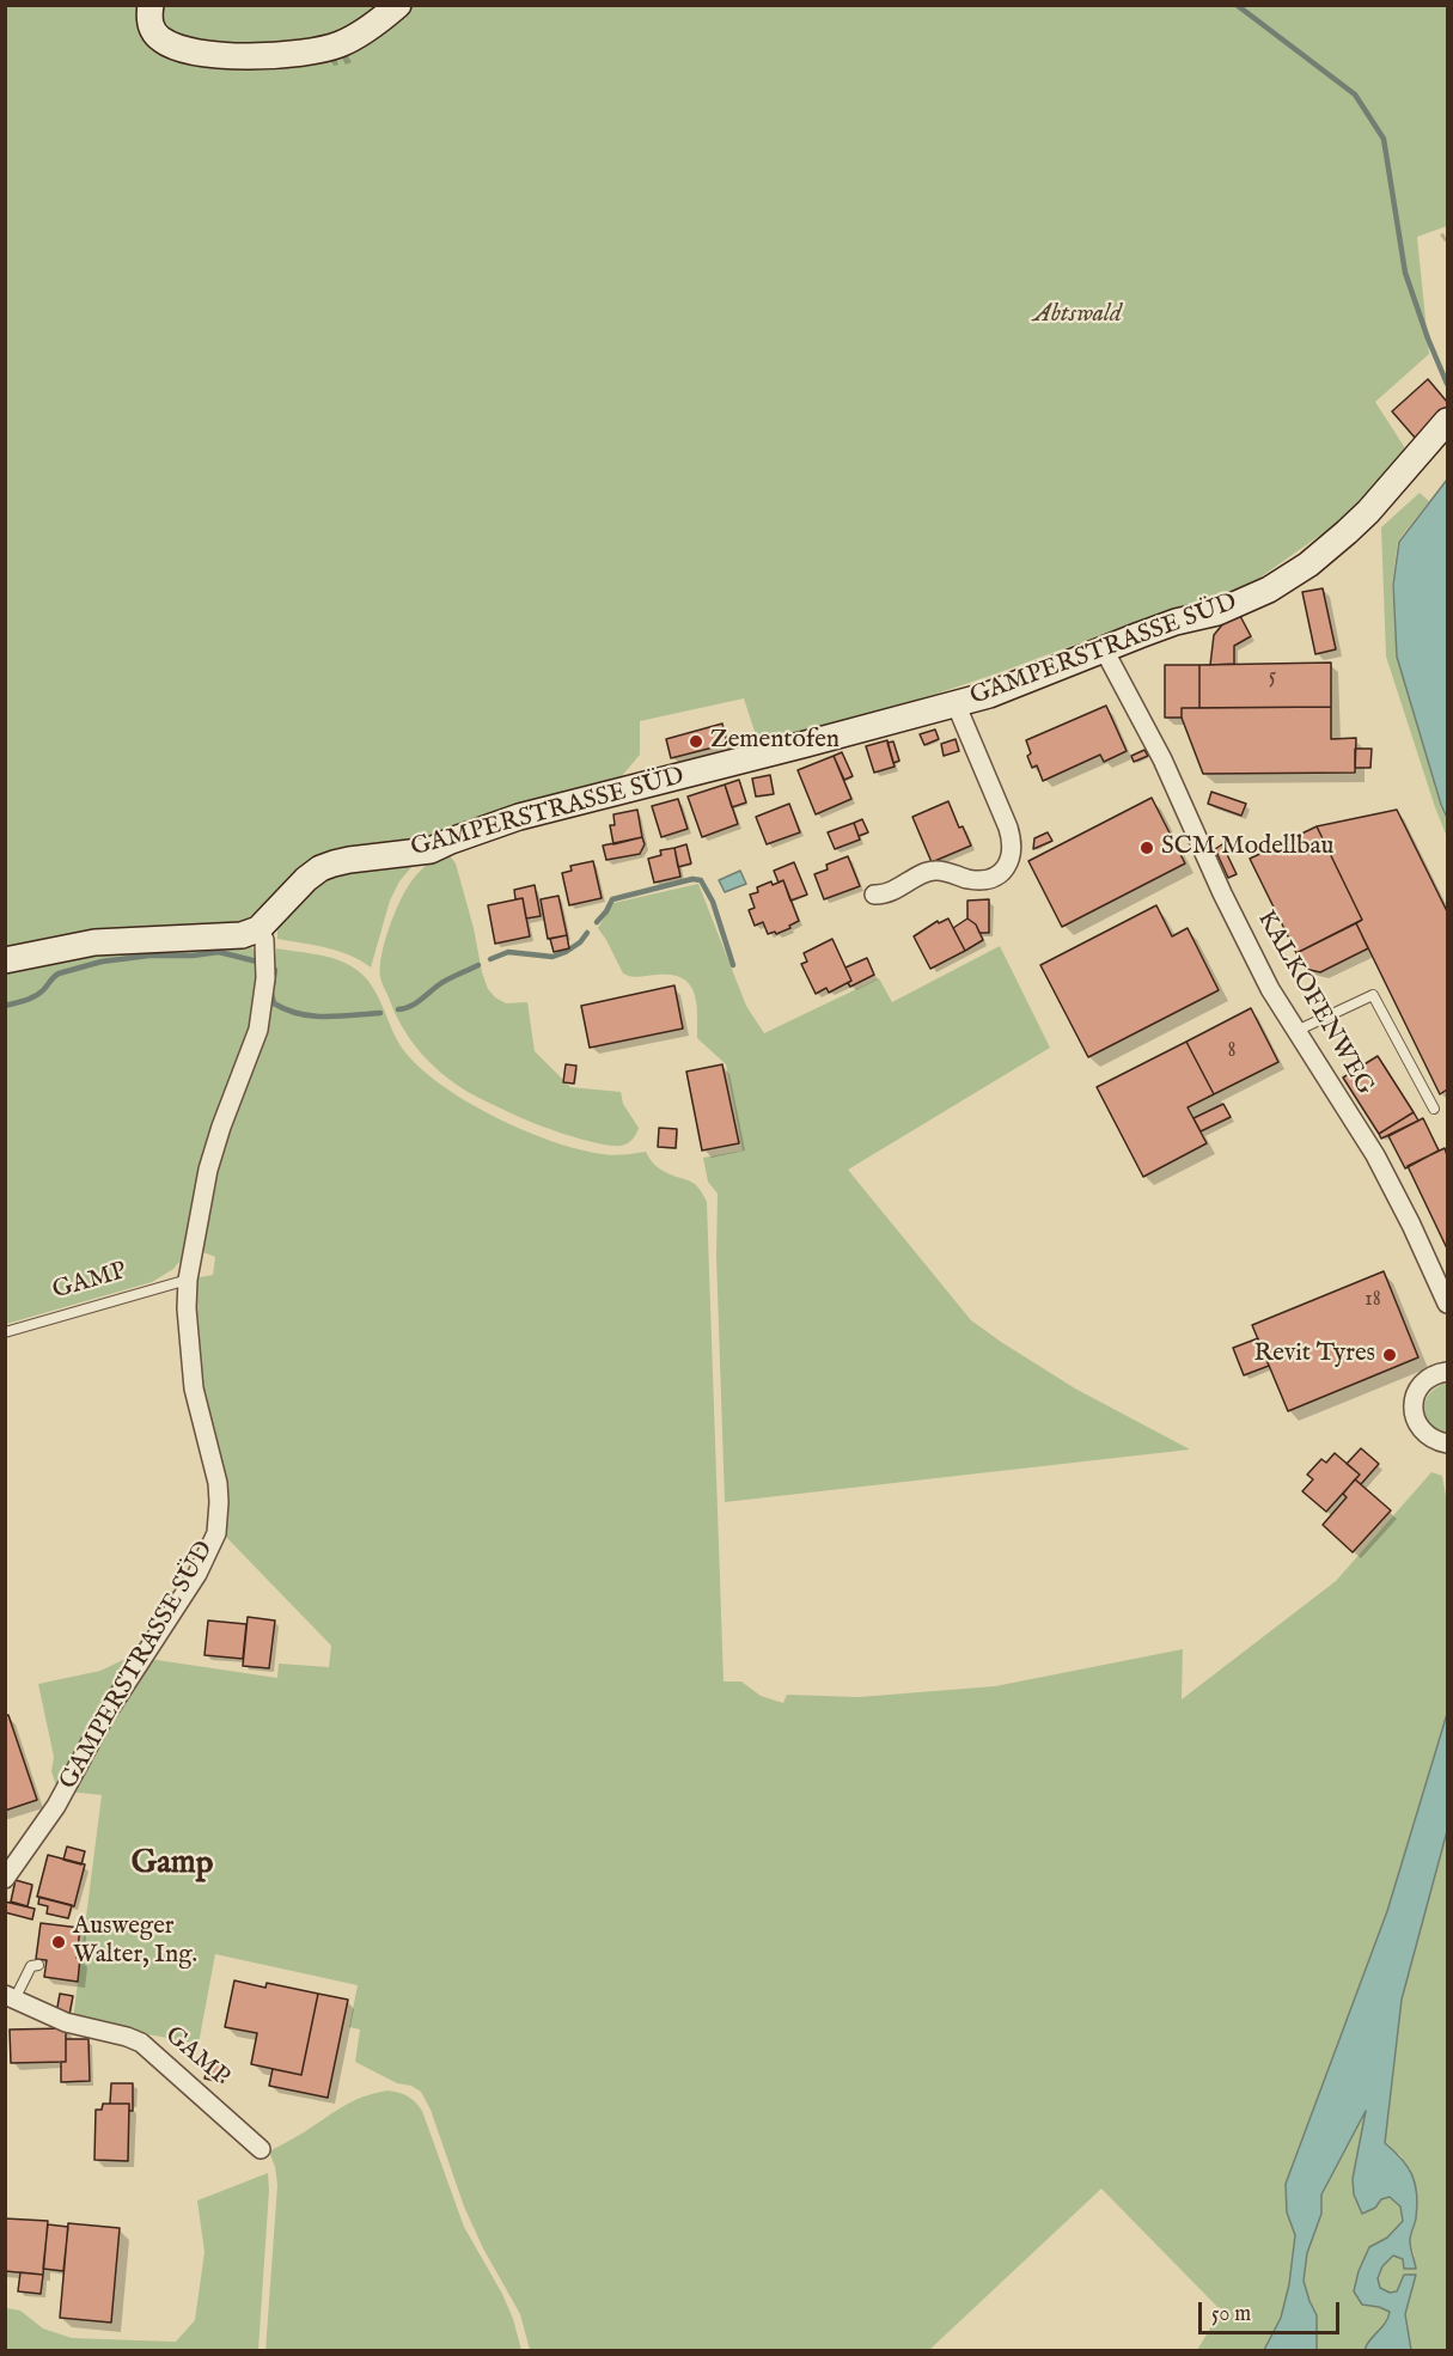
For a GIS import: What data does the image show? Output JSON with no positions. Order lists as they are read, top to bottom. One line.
{"streets":{"street":["GAMPERSTRASSE SÜD","KALKOFENWEG","GAMP"]},"crossings":[["GAMPERSTRASSE SÜD","KALKOFENWEG"],["GAMPERSTRASSE SÜD","GAMP"]],"districts":["Gamp"],"parks":["Abtswald"],"places":["Zementofen","SCM Modellbau","Revit Tyres","Ausweger Walter, Ing."],"house_numbers":["5","8","18"],"scale_bar":"50 m"}
